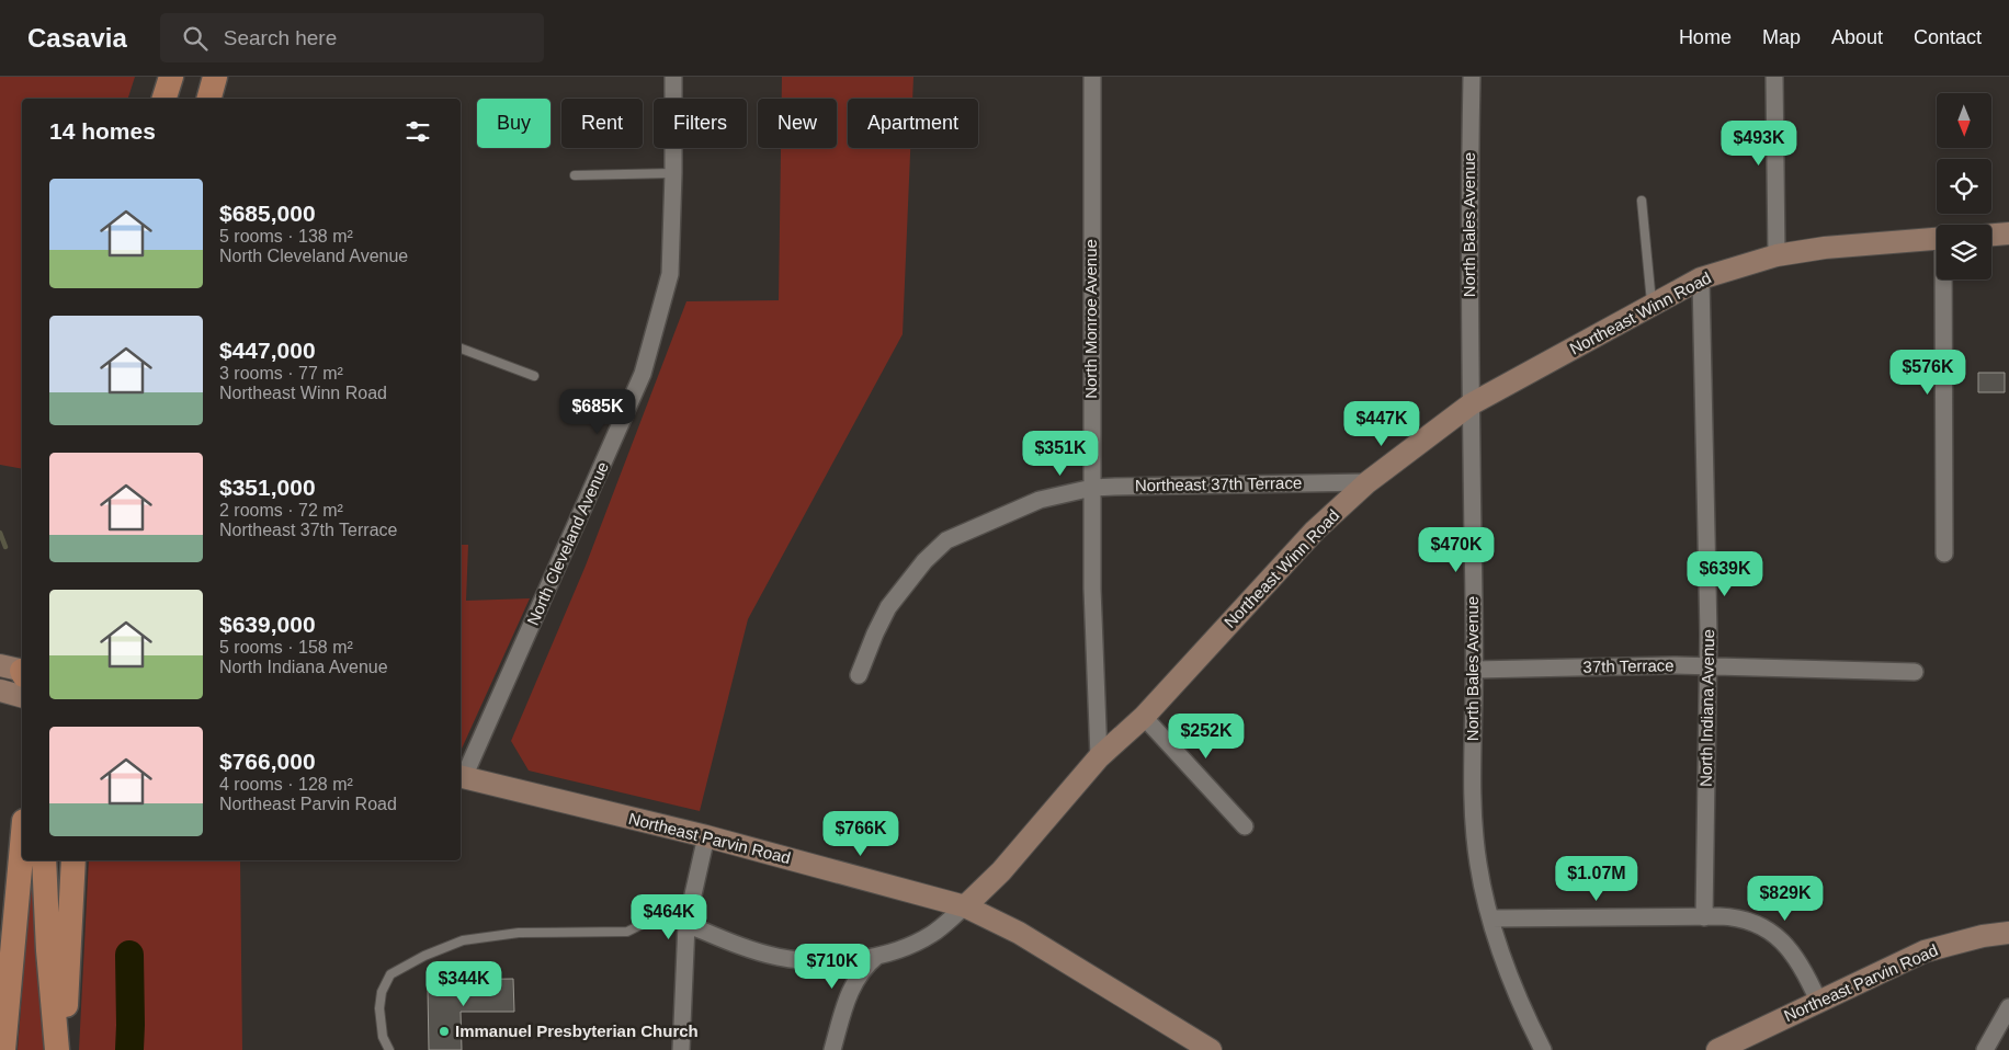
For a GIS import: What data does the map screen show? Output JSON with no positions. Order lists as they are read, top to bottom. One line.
{"streets":{"street":["North Bales Avenue","Northeast Winn Road","North Monroe Avenue","Northeast 37th Terrace","North Cleveland Avenue","37th Terrace","North Indiana Avenue","Northeast Parvin Road"]},"crossings":[["North Bales Avenue","Northeast Winn Road"],["North Bales Avenue","37th Terrace"],["Northeast Winn Road","North Monroe Avenue"],["Northeast Winn Road","Northeast 37th Terrace"],["Northeast Winn Road","North Indiana Avenue"],["Northeast Winn Road","Northeast Parvin Road"],["North Monroe Avenue","Northeast 37th Terrace"],["37th Terrace","North Indiana Avenue"]],"places":["Immanuel Presbyterian Church"],"north":"bottom","page":{"header":"Casavia","search":"Search here","nav":["Home","Map","About","Contact"],"chip":["Buy","Rent","Filters","New","Apartment"],"heading":"14 homes","price":["$493K","$576K","$685K","$447K","$351K","$470K","$639K","$252K","$766K","$1.07M","$829K","$464K","$710K","$344K"],"list":[{"name":"$685,000","note":"5 rooms · 138 m² · North Cleveland Avenue"},{"name":"$447,000","note":"3 rooms · 77 m² · Northeast Winn Road"},{"name":"$351,000","note":"2 rooms · 72 m² · Northeast 37th Terrace"},{"name":"$639,000","note":"5 rooms · 158 m² · North Indiana Avenue"},{"name":"$766,000","note":"4 rooms · 128 m² · Northeast Parvin Road"}]}}
